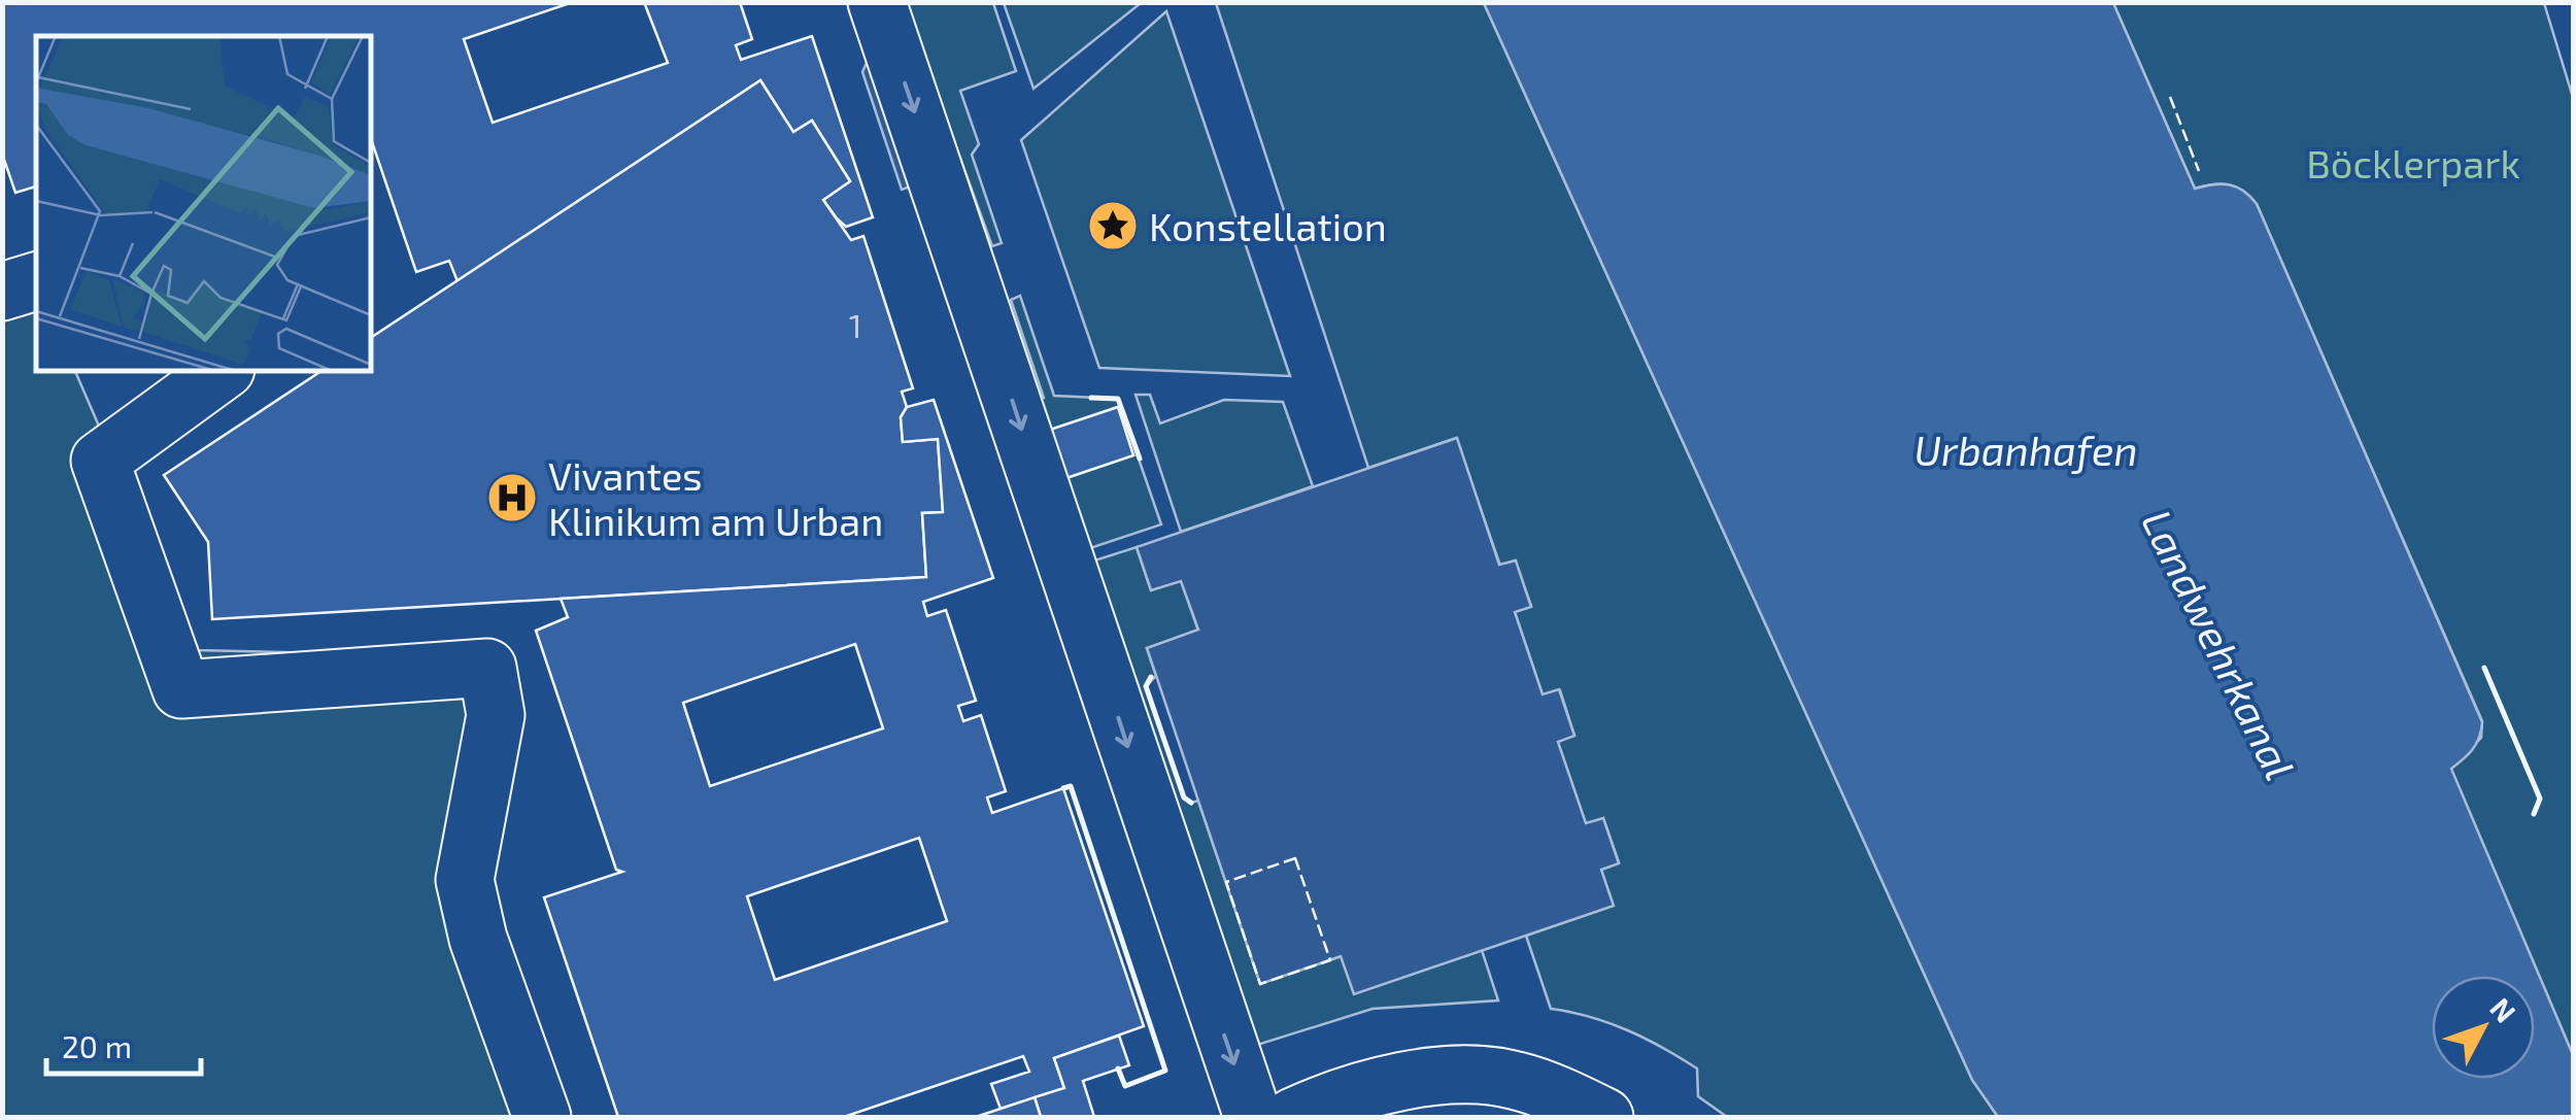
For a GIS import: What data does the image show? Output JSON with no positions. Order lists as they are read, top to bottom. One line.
{"water":["Urbanhafen","Landwehrkanal"],"parks":["Böcklerpark"],"places":{"place":["Konstellation"],"hospital":["Vivantes Klinikum am Urban"]},"house_numbers":["1"],"scale_bar":"20 m","north":"top right"}
